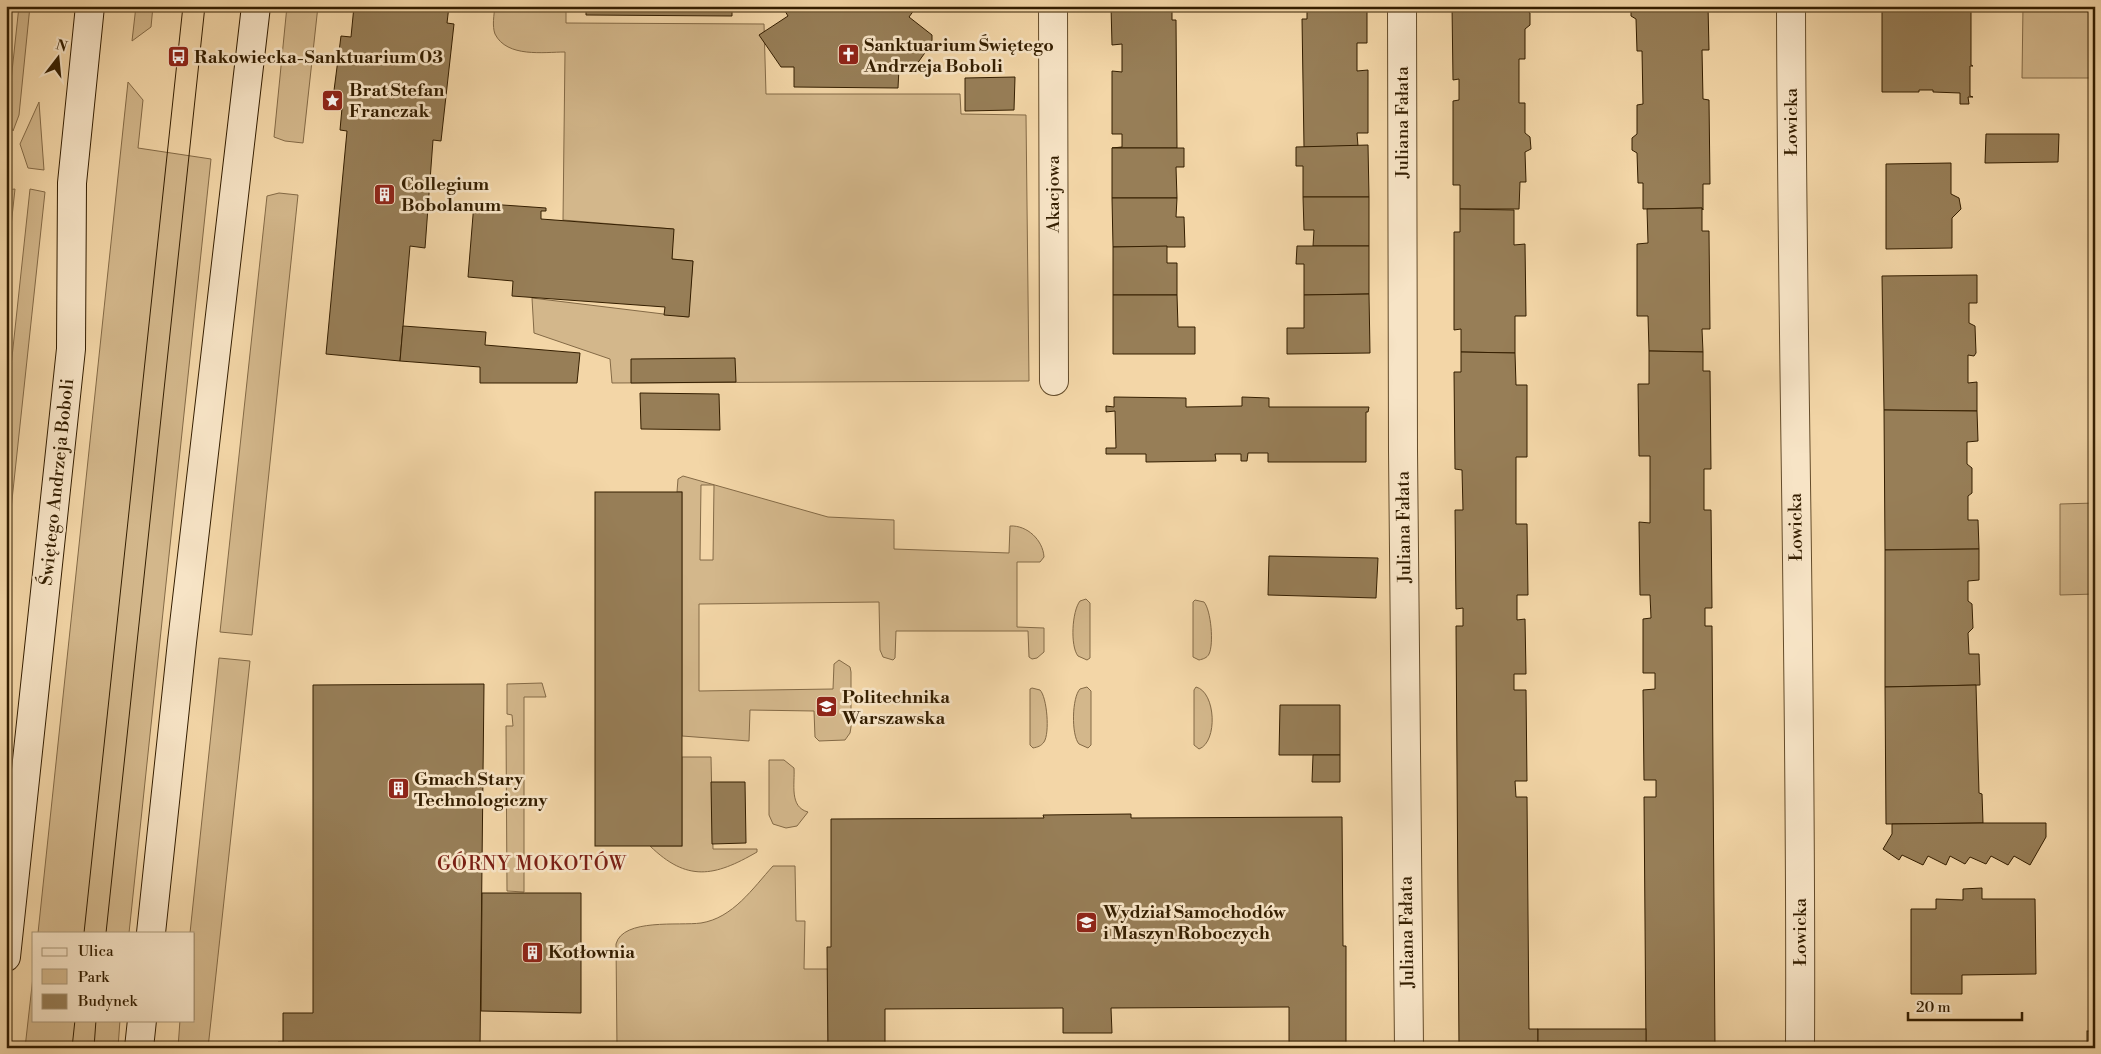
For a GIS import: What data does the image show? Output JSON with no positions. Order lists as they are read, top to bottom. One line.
{"streets":{"street":["Juliana Fałata","Łowicka","Akacjowa","Świętego Andrzeja Boboli"]},"districts":["GÓRNY MOKOTÓW"],"places":{"church":["Sanktuarium Świętego Andrzeja Boboli"],"bus stop":["Rakowiecka-Sanktuarium 03"],"place":["Brat Stefan Franczak"],"building":["Collegium Bobolanum","Gmach Stary Technologiczny","Kotłownia"],"school or university":["Politechnika Warszawska","Wydział Samochodów i Maszyn Roboczych"]},"legend":["Ulica","Park","Budynek"],"scale_bar":"20 m","north":"top"}
